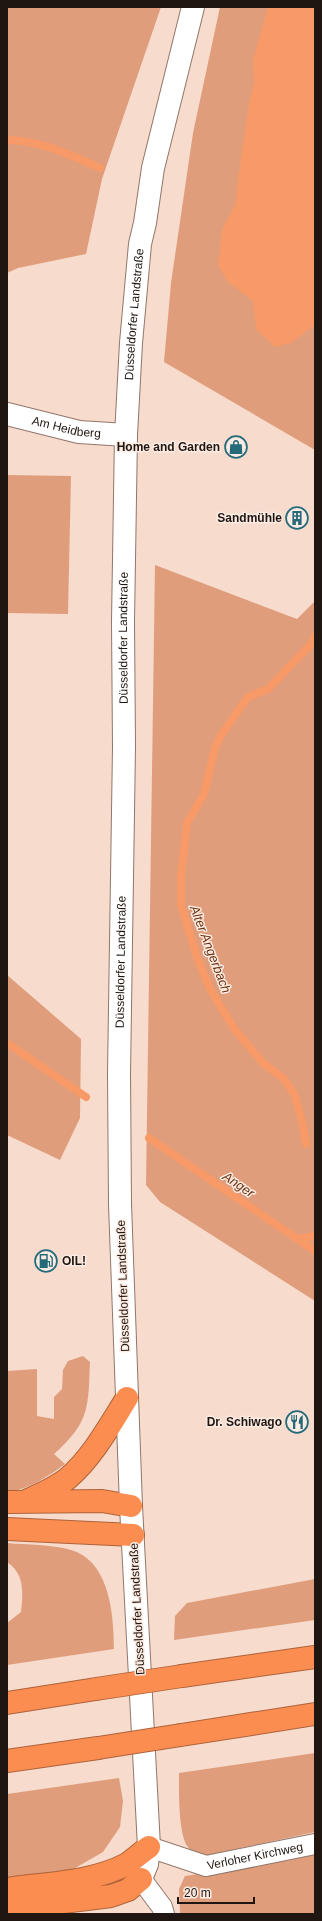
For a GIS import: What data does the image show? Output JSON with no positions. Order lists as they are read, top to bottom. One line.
{"streets":{"main road":["Düsseldorfer Landstraße","Am Heidberg"],"street":["Verloher Kirchweg"]},"crossings":[["Düsseldorfer Landstraße","Am Heidberg"],["Düsseldorfer Landstraße","Verloher Kirchweg"]],"water":["Alter Angerbach","Anger"],"places":{"shop":["Home and Garden"],"building":["Sandmühle"],"fuel station":["OIL!"],"restaurant":["Dr. Schiwago"]},"scale_bar":"20 m"}
